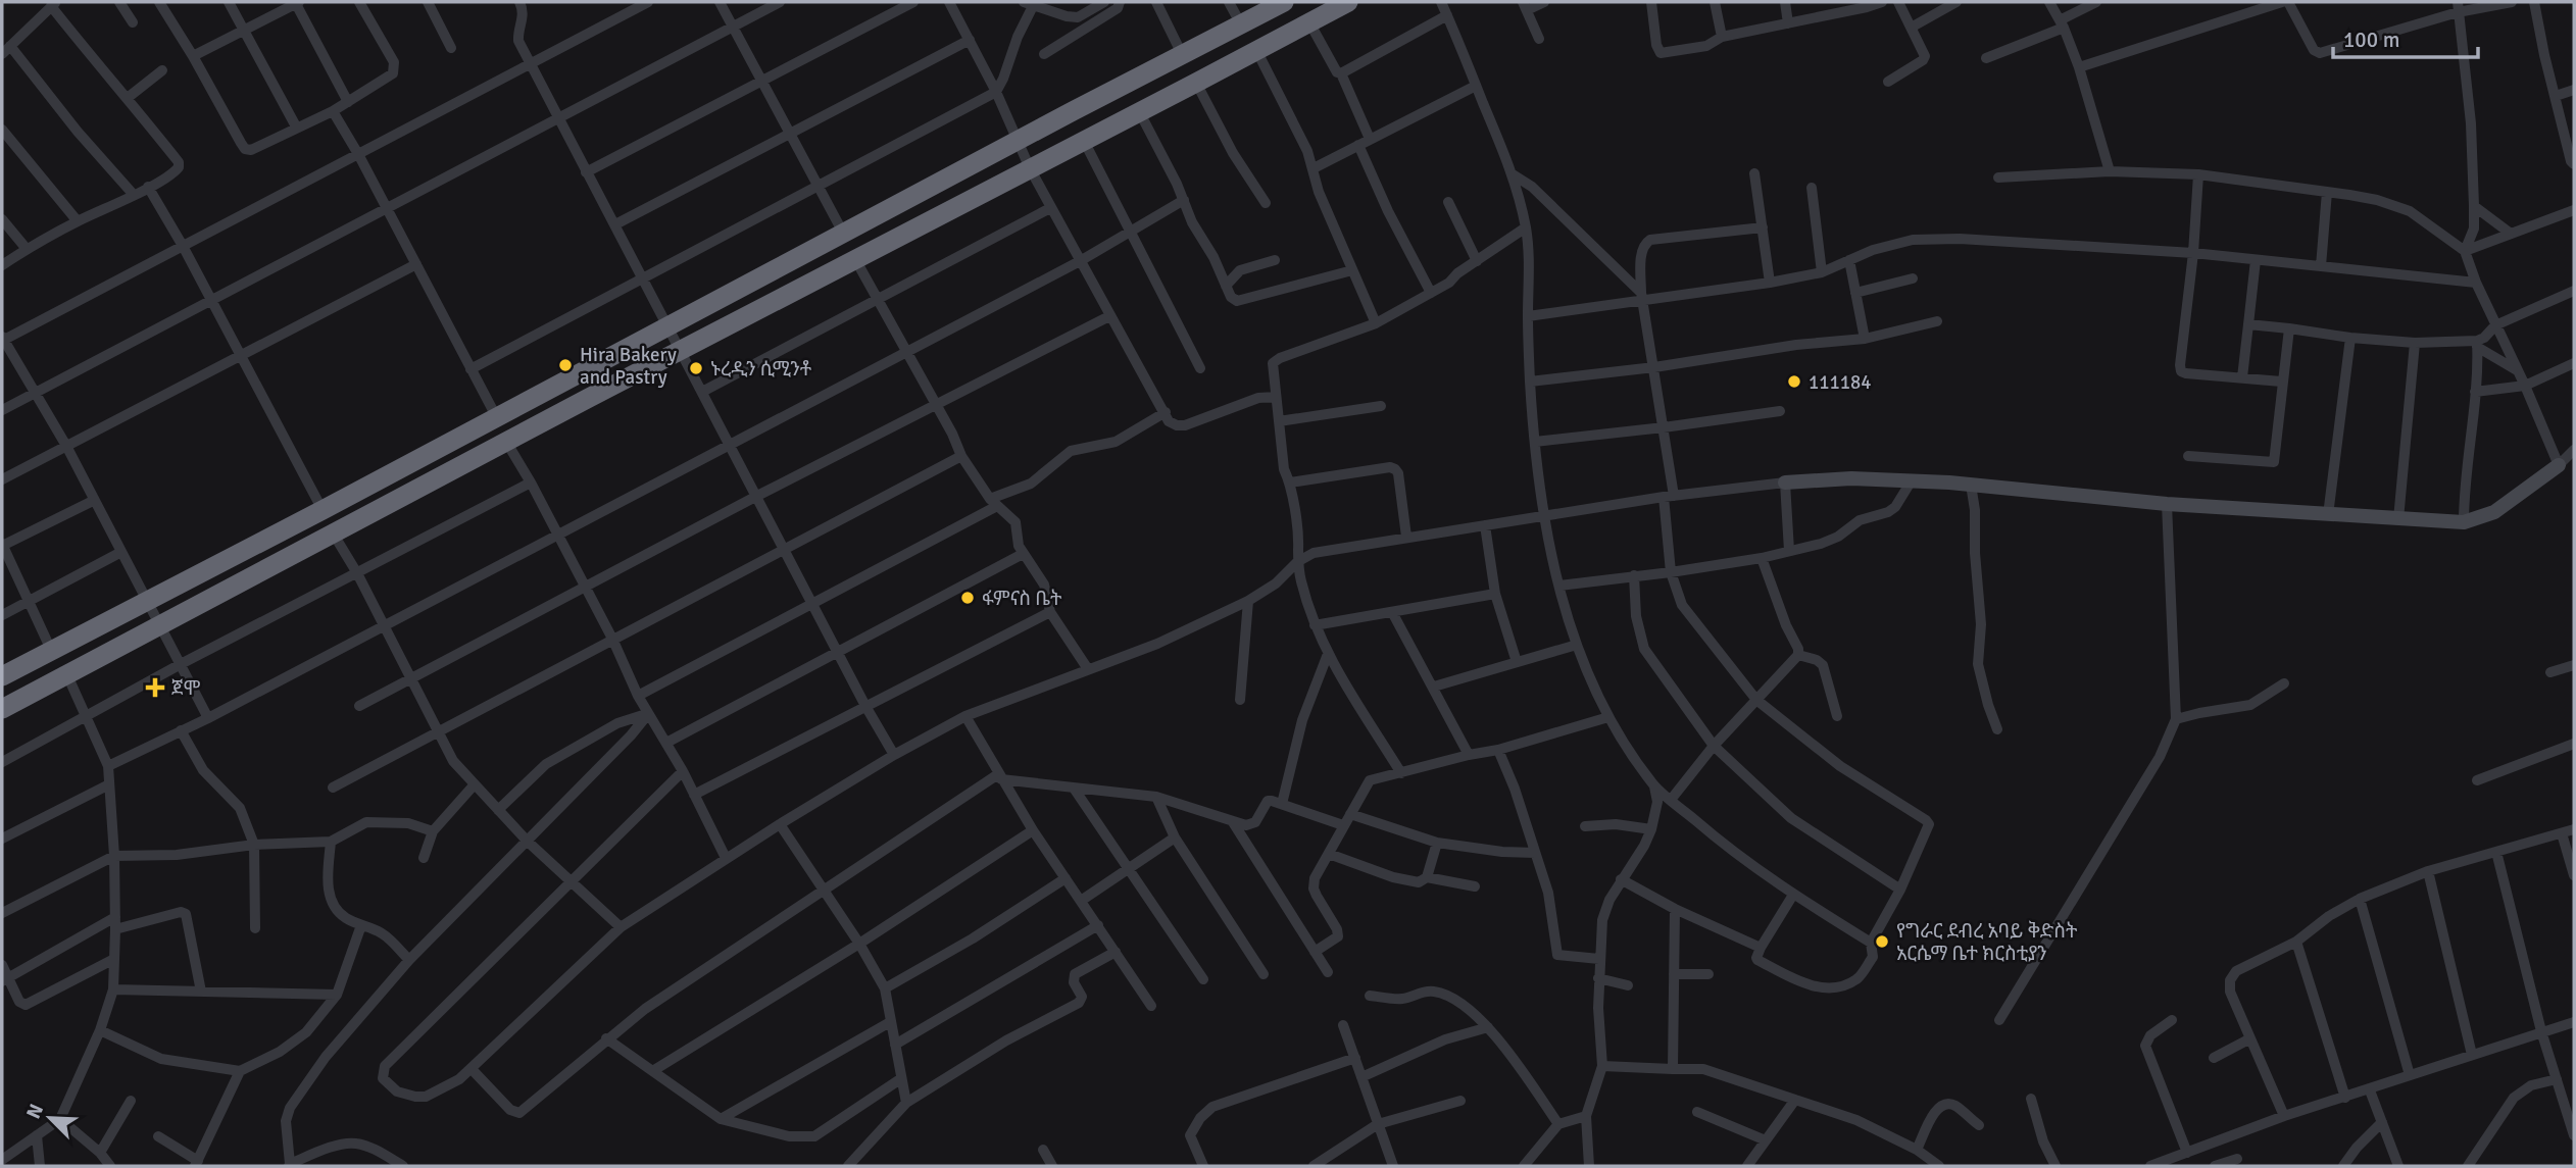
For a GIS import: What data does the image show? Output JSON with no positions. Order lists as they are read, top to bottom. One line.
{"places":{"other":["Hira Bakery and Pastry","ኑረዲን ሲሚንቶ","111184","ፋምናስ ቤት","የግራር ደብረ አባይ ቅድስት አርሴማ ቤተ ክርስቲያን"],"health":["ጀሞ"]},"scale_bar":"100 m","north":"top left"}
